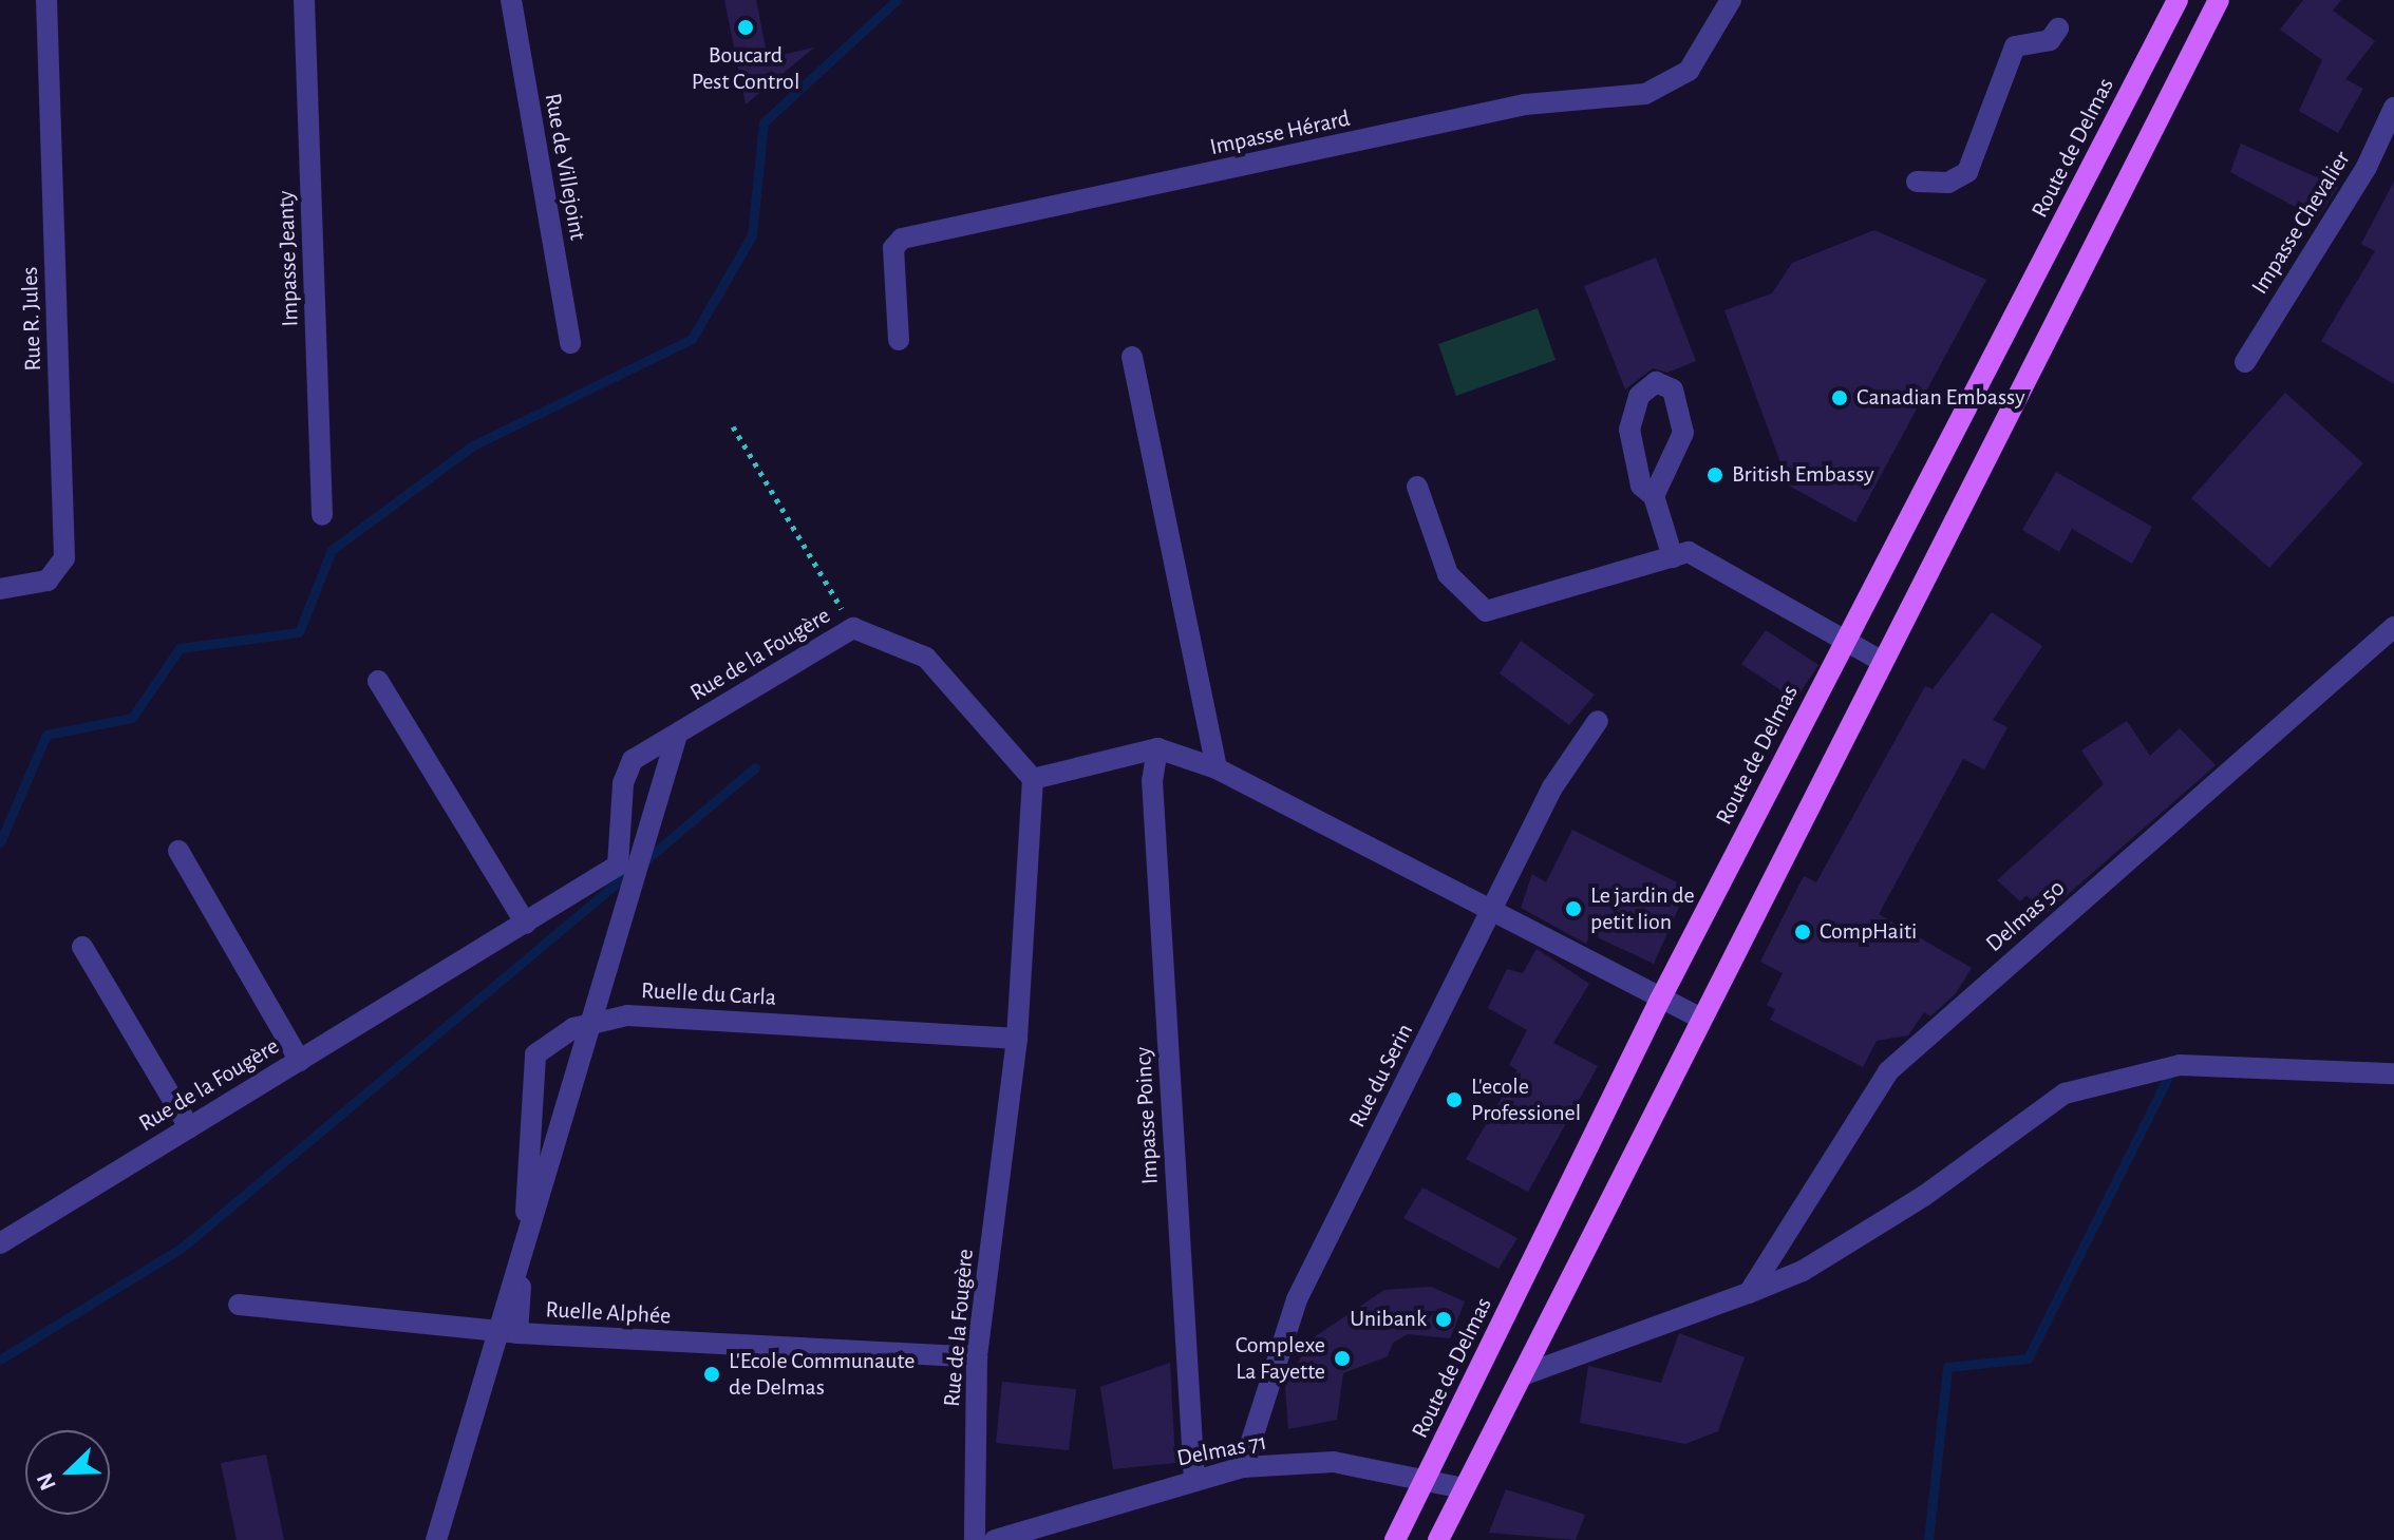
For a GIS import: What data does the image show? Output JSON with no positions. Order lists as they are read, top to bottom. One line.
{"streets":{"main road":["Route de Delmas"],"street":["Impasse Hérard","Rue de Villejoint","Impasse Chevalier","Impasse Jeanty","Rue R. Jules","Rue de la Fougère","Delmas 50","Ruelle du Carla","Rue du Serin","Impasse Poincy","Ruelle Alphée","Delmas 71"]},"crossings":[["Route de Delmas","Delmas 71"],["Rue de la Fougère","Ruelle du Carla"],["Rue de la Fougère","Ruelle Alphée"],["Ruelle du Carla","Ruelle Alphée"],["Rue du Serin","Delmas 71"],["Impasse Poincy","Delmas 71"]],"places":["Boucard Pest Control","Canadian Embassy","British Embassy","Le jardin de petit lion","CompHaiti","L'ecole Professionel","Unibank","Complexe La Fayette","L'Ecole Communaute de Delmas"],"north":"bottom left"}
